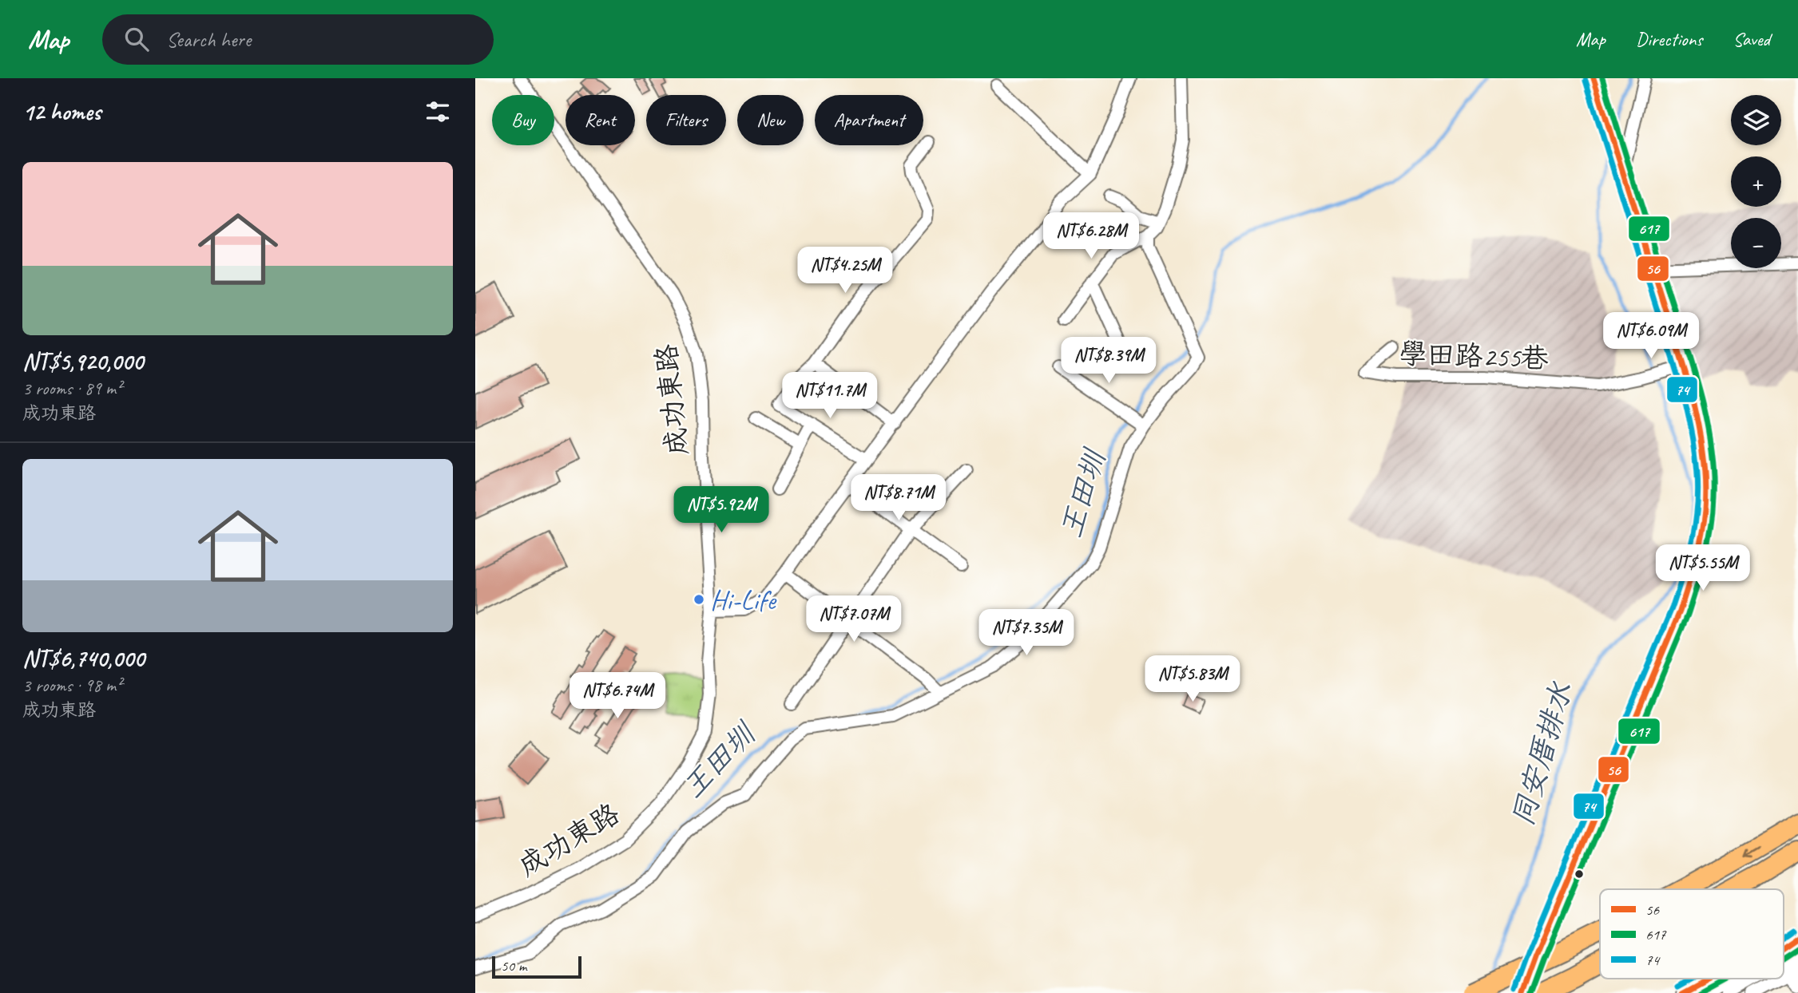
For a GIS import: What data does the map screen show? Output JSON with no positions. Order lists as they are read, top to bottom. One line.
{"streets":{"street":["學田路255巷","成功東路"]},"water":["王田圳","同安厝排水"],"places":["Hi-Life"],"lines":["transit line 56","transit line 617","transit line 74"],"legend":["56","617","74"],"scale_bar":"50 m","page":{"header":"Map","search":"Search here","nav":["Map","Directions","Saved"],"heading":"12 homes","map_buttons":["+","−"],"chip":["Buy","Rent","Filters","New","Apartment"],"list":[{"name":"NT$5,920,000","note":"3 rooms · 89 m² · 成功東路"},{"name":"NT$6,740,000","note":"3 rooms · 98 m² · 成功東路"}],"price":["NT$6.28M","NT$4.25M","NT$6.09M","NT$8.39M","NT$11.7M","NT$8.71M","NT$5.92M","NT$5.55M","NT$7.07M","NT$7.35M","NT$5.83M","NT$6.74M"],"scale":"50 m"}}
